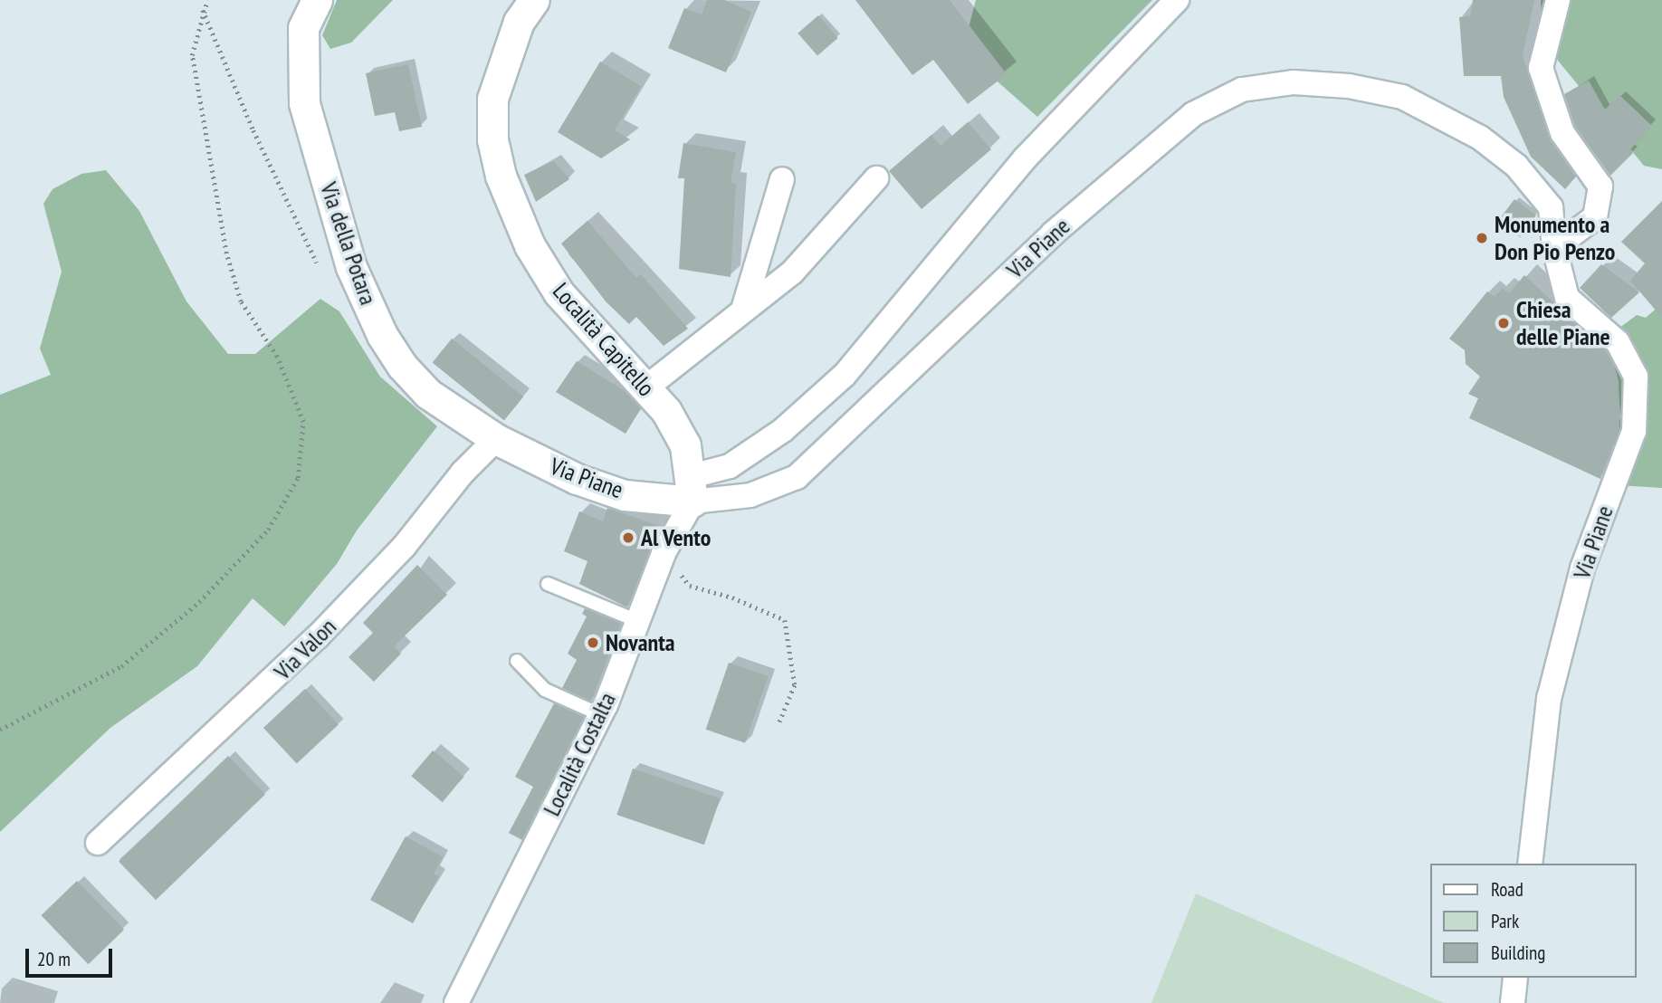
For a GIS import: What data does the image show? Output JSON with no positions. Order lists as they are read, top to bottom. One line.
{"streets":{"street":["Via della Potara","Via Piane","Località Capitello","Via Valon","Località Costalta"]},"crossings":[["Via della Potara","Via Piane"],["Via della Potara","Via Valon"],["Via Piane","Località Capitello"],["Via Piane","Via Valon"],["Via Piane","Località Costalta"],["Località Capitello","Località Costalta"]],"places":["Monumento a Don Pio Penzo","Chiesa delle Piane","Al Vento","Novanta"],"legend":["Road","Park","Building"],"scale_bar":"20 m"}
